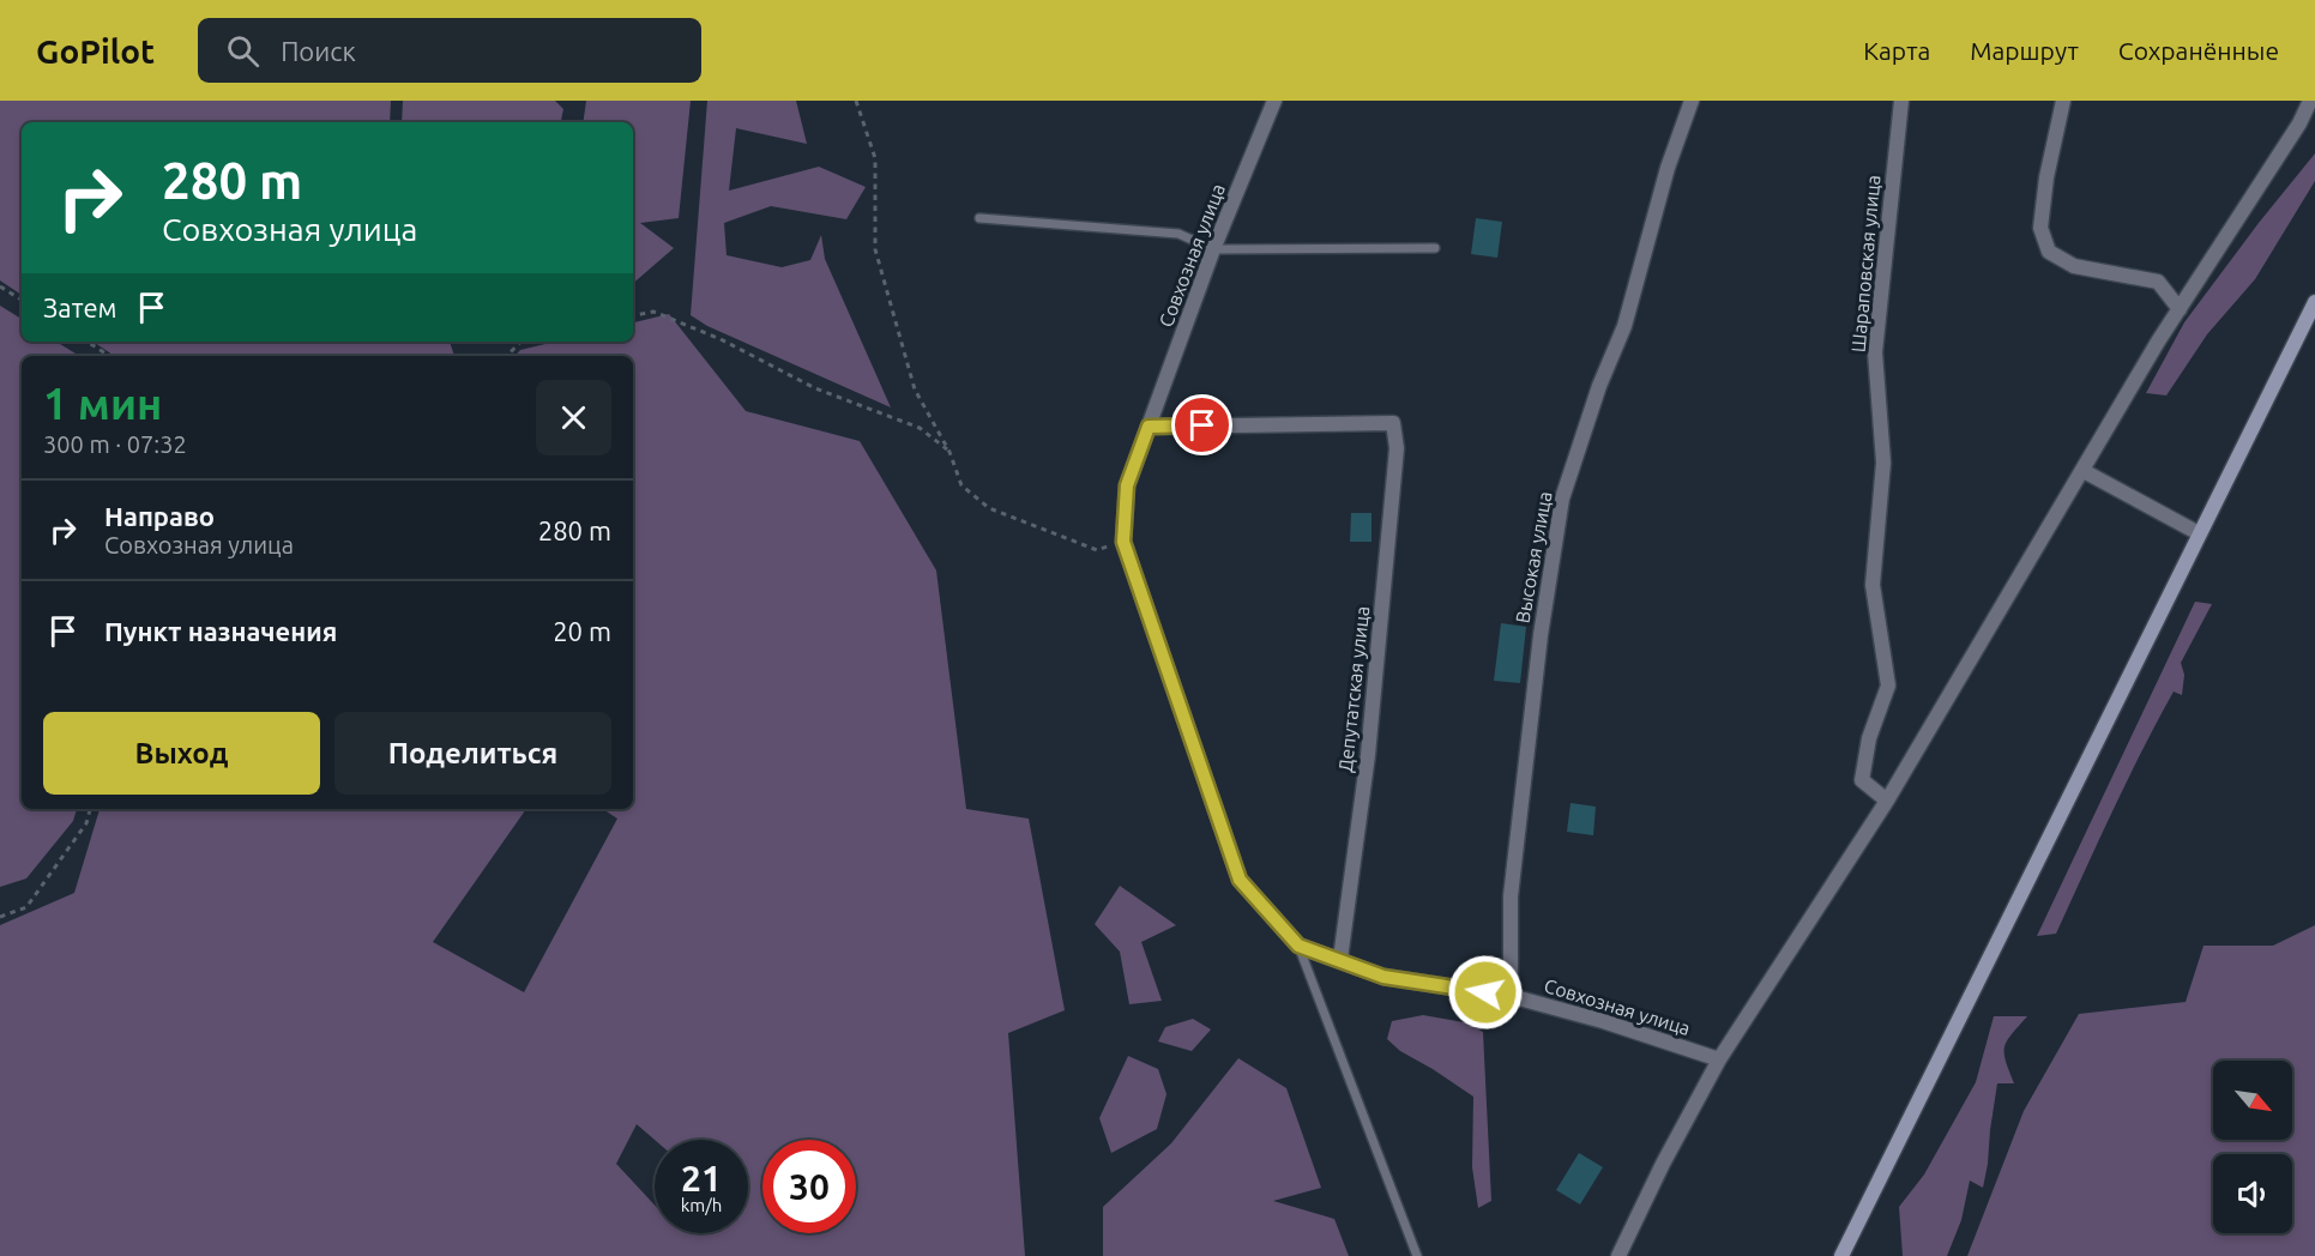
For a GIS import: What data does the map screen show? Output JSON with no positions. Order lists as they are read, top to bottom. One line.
{"streets":{"street":["Совхозная улица","Шараповская улица","Высокая улица","Депутатская улица"]},"crossings":[["Совхозная улица","Высокая улица"],["Совхозная улица","Депутатская улица"]],"north":"bottom right","page":{"header":"GoPilot","search":"Поиск","nav":["Карта","Маршрут","Сохранённые"],"turn":["280 m","Совхозная улица"],"then":"Затем","heading":["1 мин","300 m · 07:32"],"list":[{"name":"Направо","note":"Совхозная улица","value":"280 m"},{"name":"Пункт назначения","value":"20 m"}],"buttons":["Выход","Поделиться"],"speed":"21 km/h","limit":"30"}}
